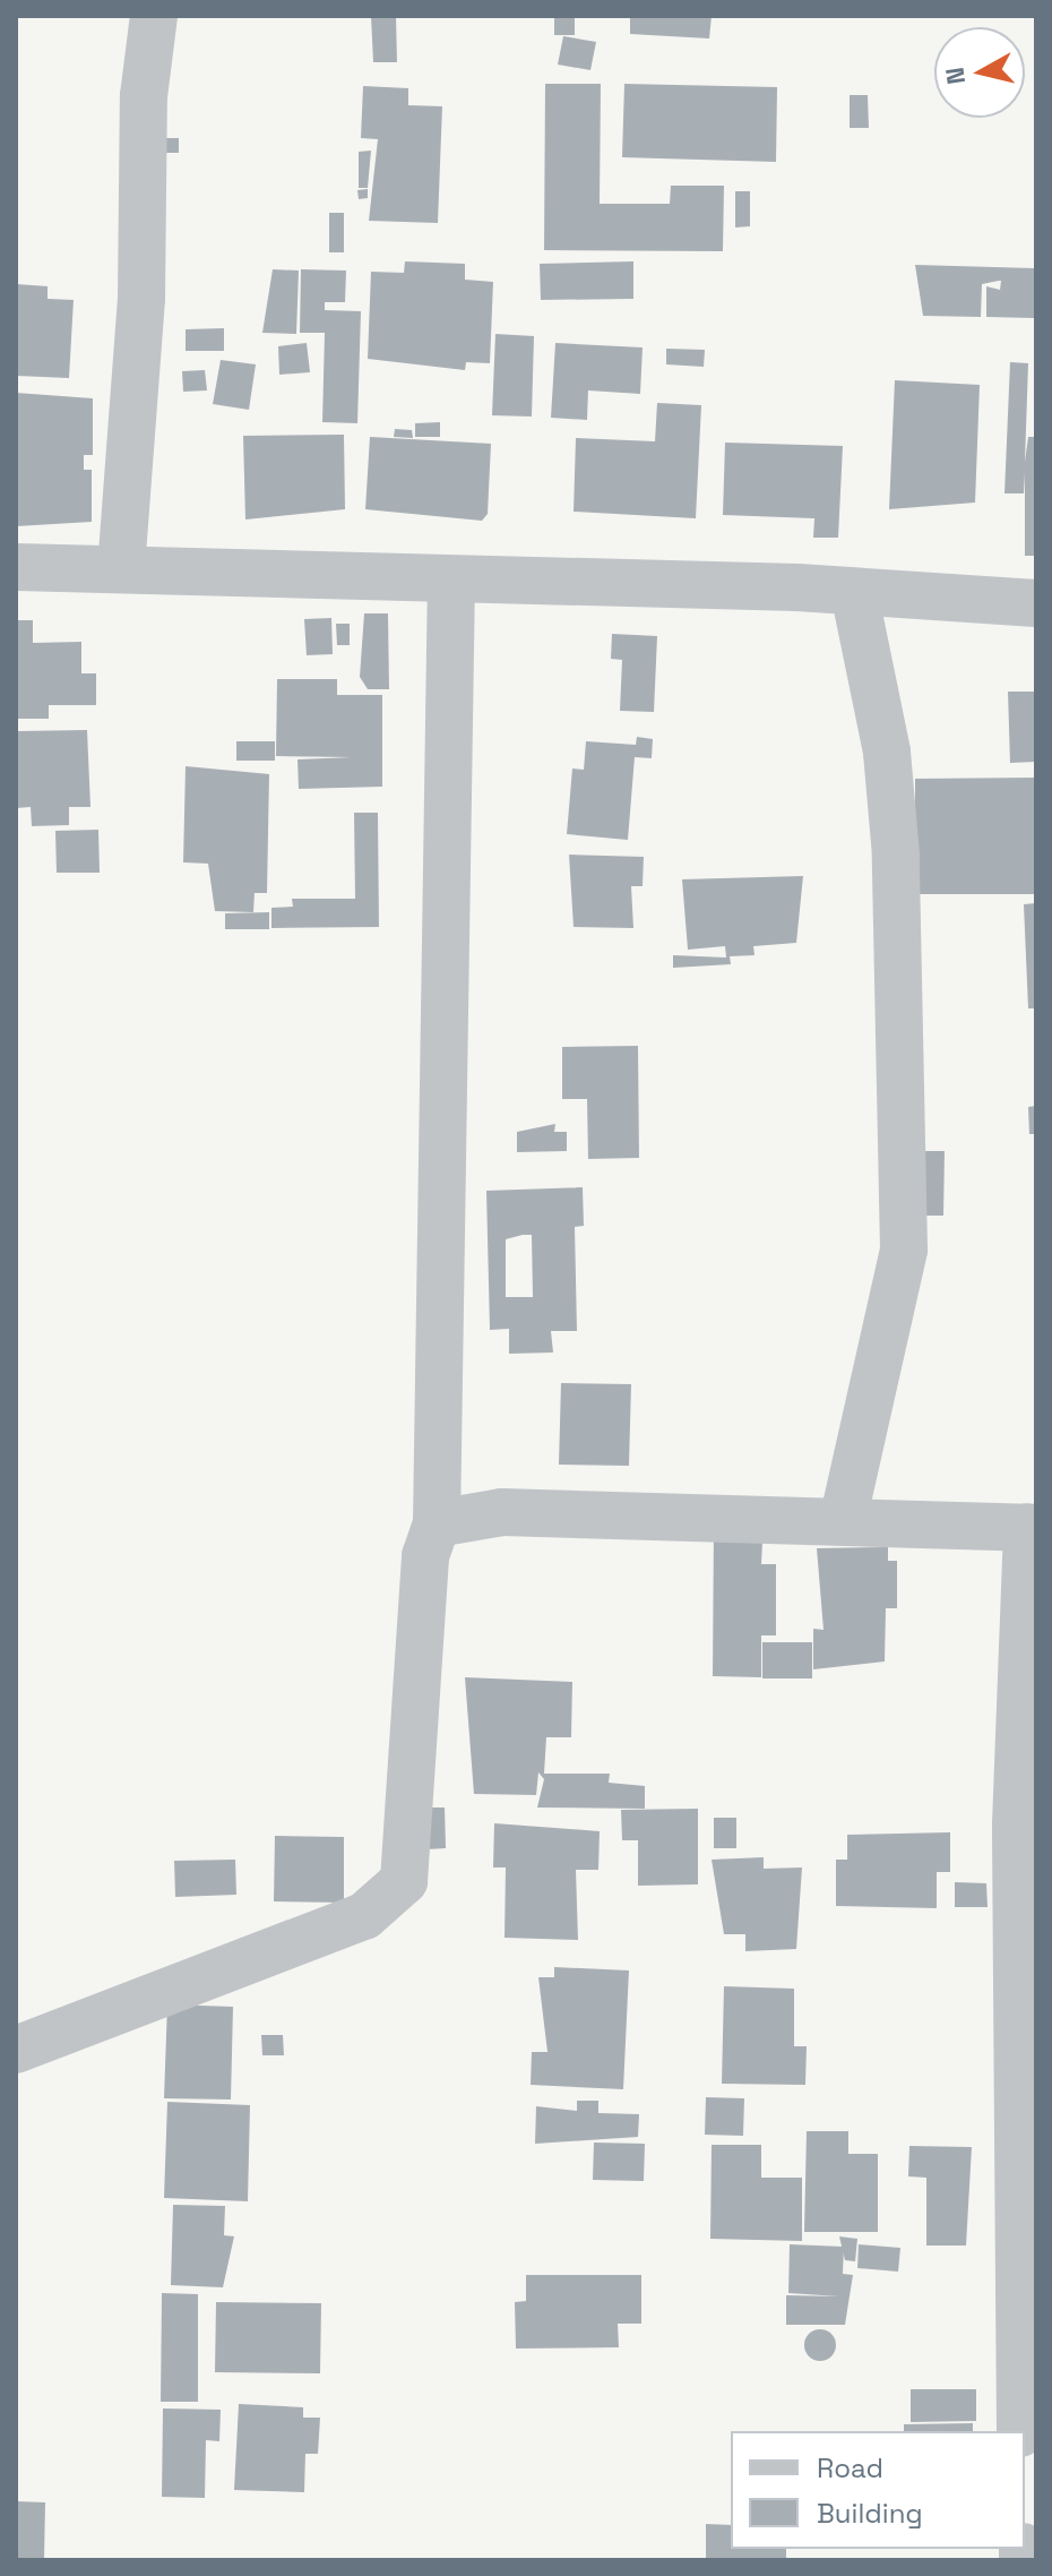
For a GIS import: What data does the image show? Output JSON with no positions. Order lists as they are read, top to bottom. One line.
{"legend":["Road","Building"],"north":"left"}
